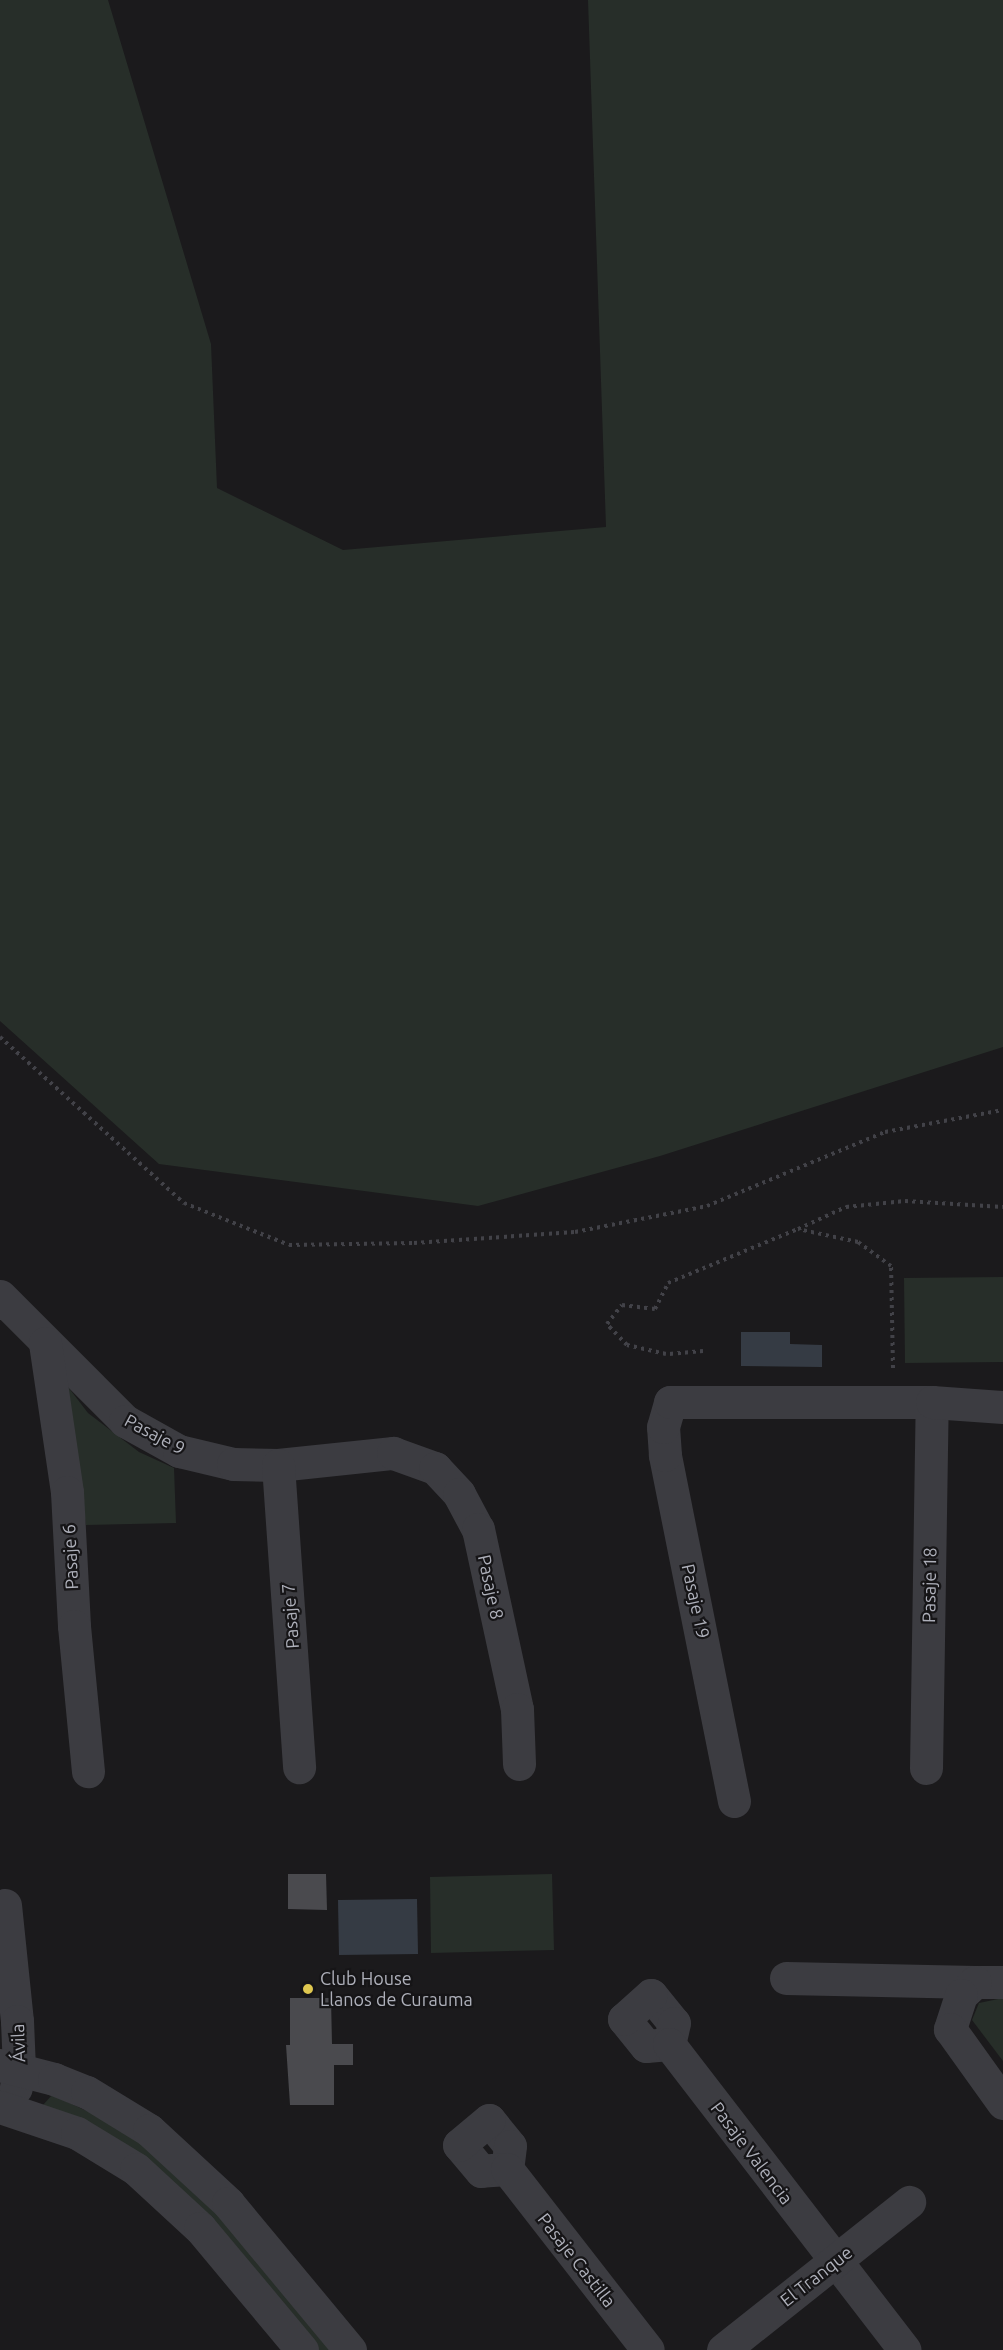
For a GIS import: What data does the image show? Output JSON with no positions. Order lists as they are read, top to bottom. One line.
{"streets":{"street":["Pasaje 9","Pasaje 6","Pasaje 18","Pasaje 8","Pasaje 19","Pasaje 7","Ávila","Pasaje Valencia","Pasaje Castilla","El Tranque"]},"crossings":[["Pasaje 9","Pasaje 6"],["Pasaje 9","Pasaje 8"],["Pasaje 9","Pasaje 7"],["Pasaje Valencia","El Tranque"]],"places":["Club House Llanos de Curauma"]}
